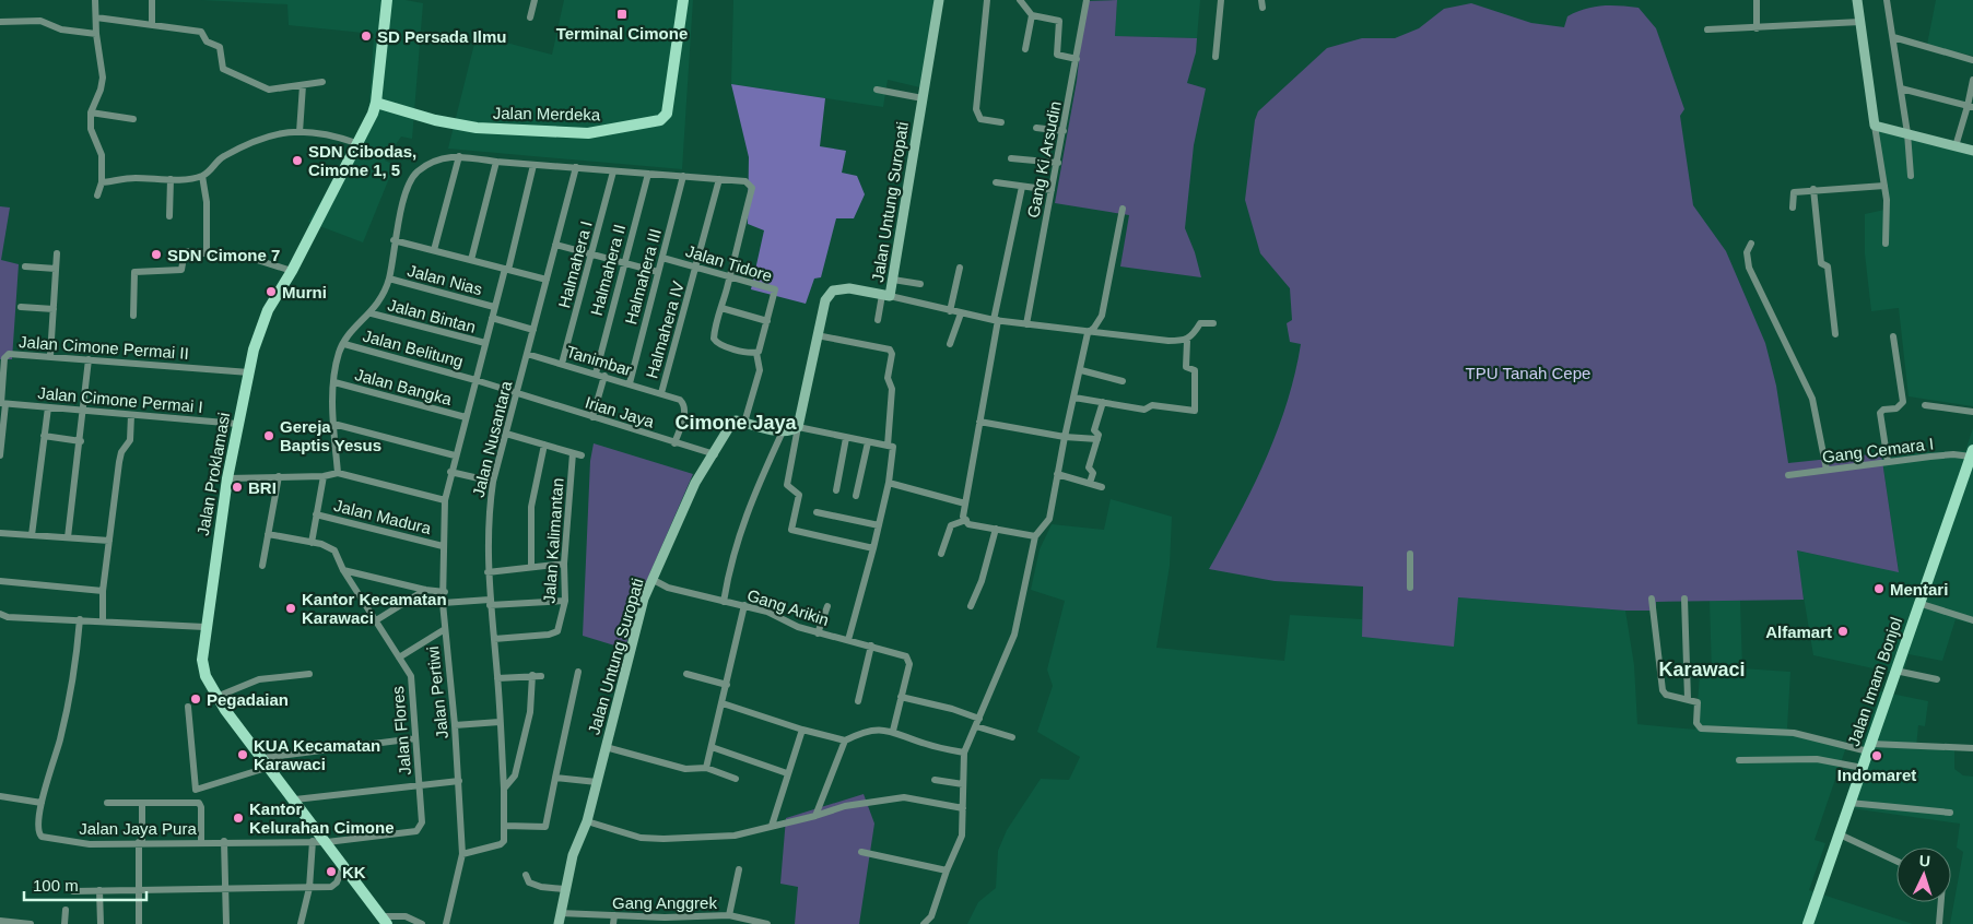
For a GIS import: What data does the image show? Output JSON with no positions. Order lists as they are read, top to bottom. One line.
{"streets":{"main road":["Jalan Merdeka","Jalan Proklamasi","Jalan Imam Bonjol"],"street":["Gang Ki Arsudin","Jalan Untung Suropati","Jalan Tidore","Halmahera I","Halmahera II","Halmahera III","Jalan Nias","Jalan Bintan","Halmahera IV","Jalan Cimone Permai II","Jalan Belitung","Tanimbar","Jalan Bangka","Jalan Cimone Permai I","Irian Jaya","Jalan Nusantara","Gang Cemara I","Jalan Madura","Jalan Kalimantan","Gang Arikin","Jalan Pertiwi","Jalan Flores","Jalan Jaya Pura","Gang Anggrek"]},"crossings":[["Jalan Merdeka","Jalan Proklamasi"],["Jalan Untung Suropati","Irian Jaya"],["Jalan Untung Suropati","Gang Arikin"],["Jalan Untung Suropati","Gang Anggrek"],["Jalan Tidore","Halmahera III"],["Jalan Tidore","Halmahera IV"],["Halmahera I","Tanimbar"],["Halmahera II","Tanimbar"],["Halmahera III","Tanimbar"],["Jalan Nias","Jalan Pertiwi"],["Jalan Bintan","Jalan Pertiwi"],["Halmahera IV","Tanimbar"],["Jalan Cimone Permai II","Jalan Cimone Permai I"],["Jalan Cimone Permai II","Jalan Proklamasi"],["Jalan Belitung","Irian Jaya"],["Jalan Belitung","Jalan Nusantara"],["Jalan Belitung","Jalan Pertiwi"],["Tanimbar","Irian Jaya"],["Tanimbar","Jalan Nusantara"],["Jalan Bangka","Jalan Pertiwi"],["Jalan Cimone Permai I","Jalan Proklamasi"],["Irian Jaya","Jalan Nusantara"],["Jalan Nusantara","Jalan Kalimantan"],["Gang Cemara I","Jalan Imam Bonjol"],["Jalan Proklamasi","Jalan Jaya Pura"],["Jalan Madura","Jalan Pertiwi"],["Jalan Flores","Jalan Jaya Pura"]],"districts":["Cimone Jaya","Karawaci"],"parks":["TPU Tanah Cepe"],"places":{"transit":["Terminal Cimone"],"other":["SD Persada Ilmu","SDN Cibodas, Cimone 1, 5","SDN Cimone 7","Murni","Gereja Baptis Yesus","BRI","Mentari","Kantor Kecamatan Karawaci","Alfamart","Pegadaian","KUA Kecamatan Karawaci","Indomaret","Kantor Kelurahan Cimone","KK"]},"scale_bar":"100 m","north":"top"}
